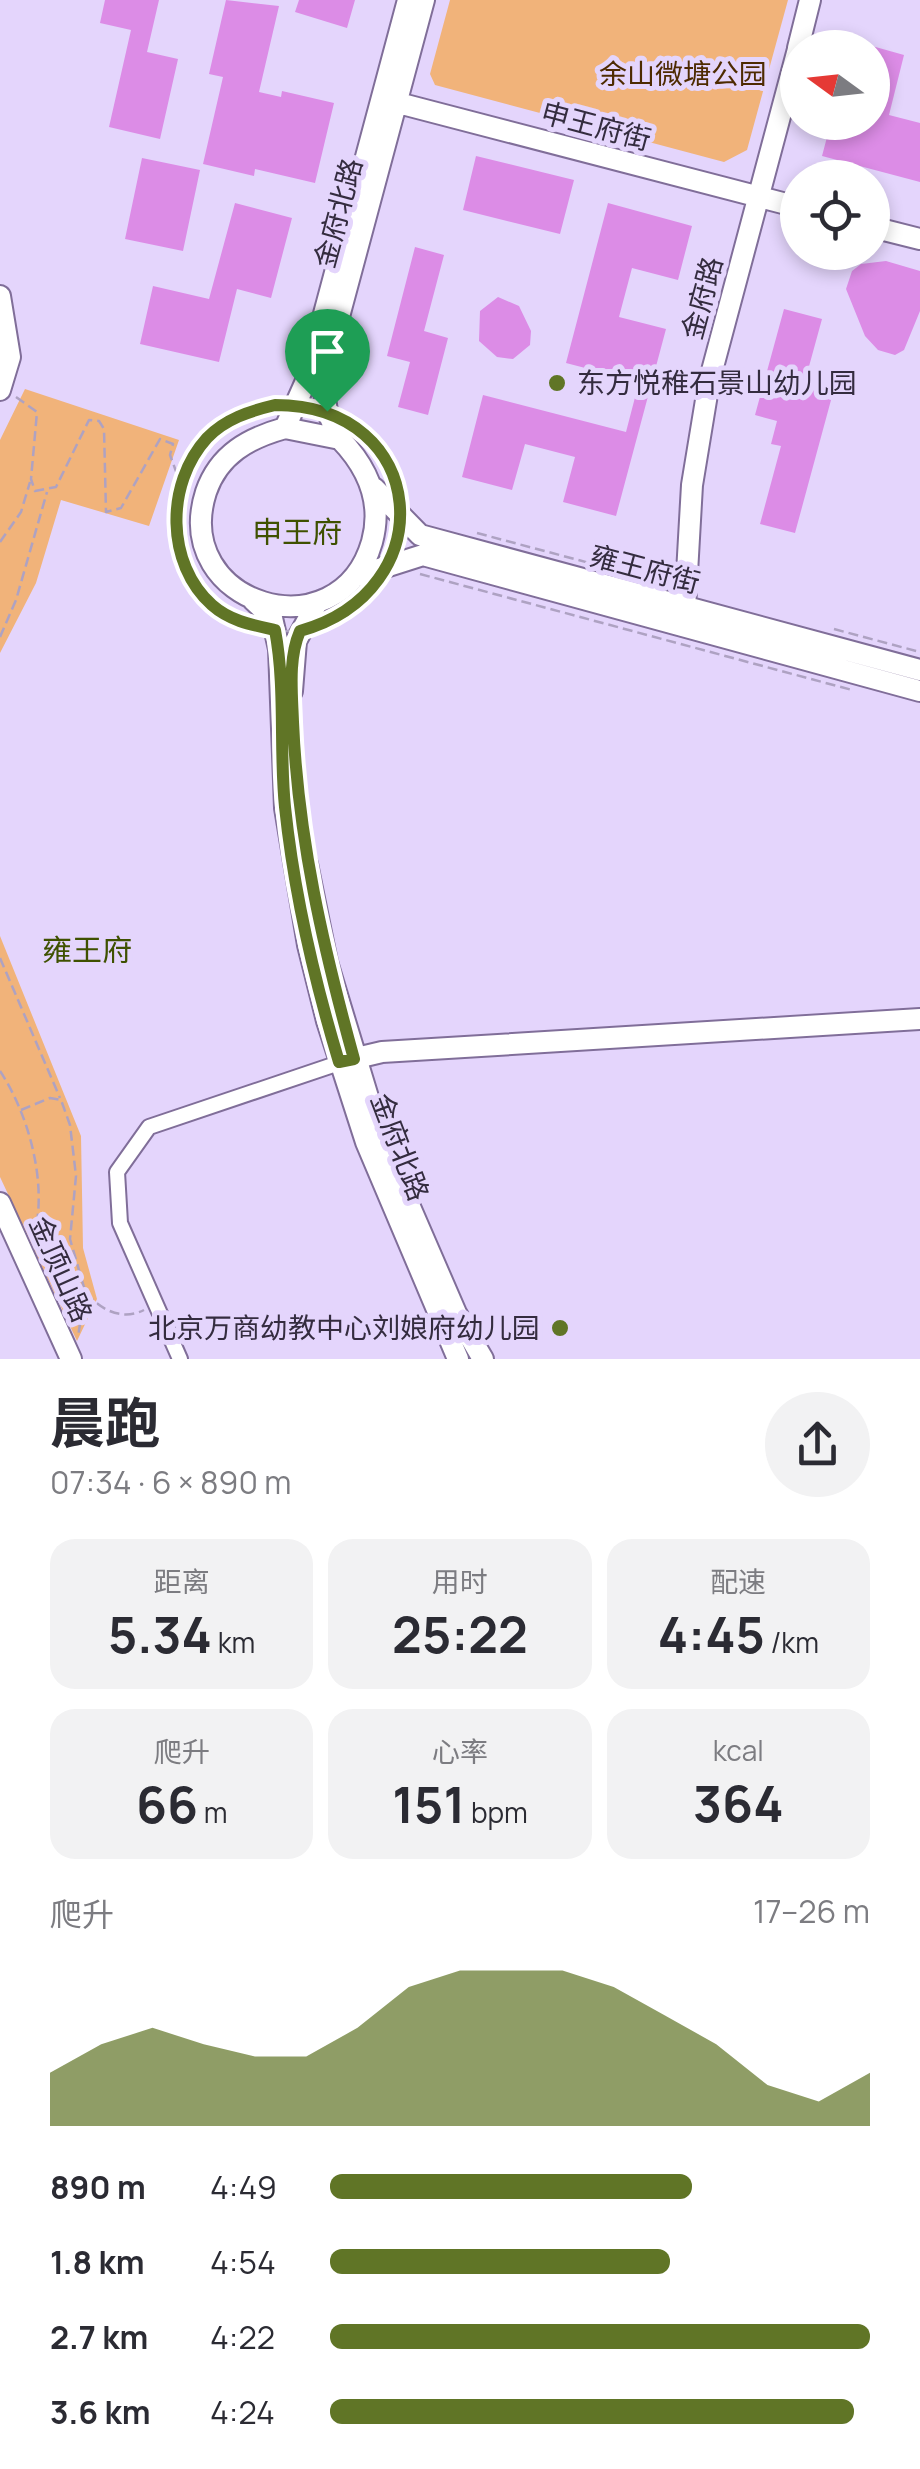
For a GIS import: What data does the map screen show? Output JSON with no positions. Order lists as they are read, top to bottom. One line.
{"streets":{"main road":["申王府街","金府北路","金府路","雍王府街","金顶山路"]},"crossings":[["申王府街","金府北路"],["申王府街","金府路"],["金府北路","雍王府街"],["金府路","雍王府街"]],"districts":["申王府","雍王府"],"parks":["余山微塘公园"],"places":["东方悦稚石景山幼儿园","北京万商幼教中心刘娘府幼儿园"],"north":"left","page":{"heading":["晨跑","07:34 · 6 × 890 m"],"stats":[["距离","5.34 km"],["用时","25:22"],["配速","4:45 /km"],["爬升","66 m"],["心率","151 bpm"],["kcal","364"]],"chart":["爬升","17–26 m"],"list":[{"name":"890 m","note":"4:49"},{"name":"1.8 km","note":"4:54"},{"name":"2.7 km","note":"4:22"},{"name":"3.6 km","note":"4:24"}]}}
